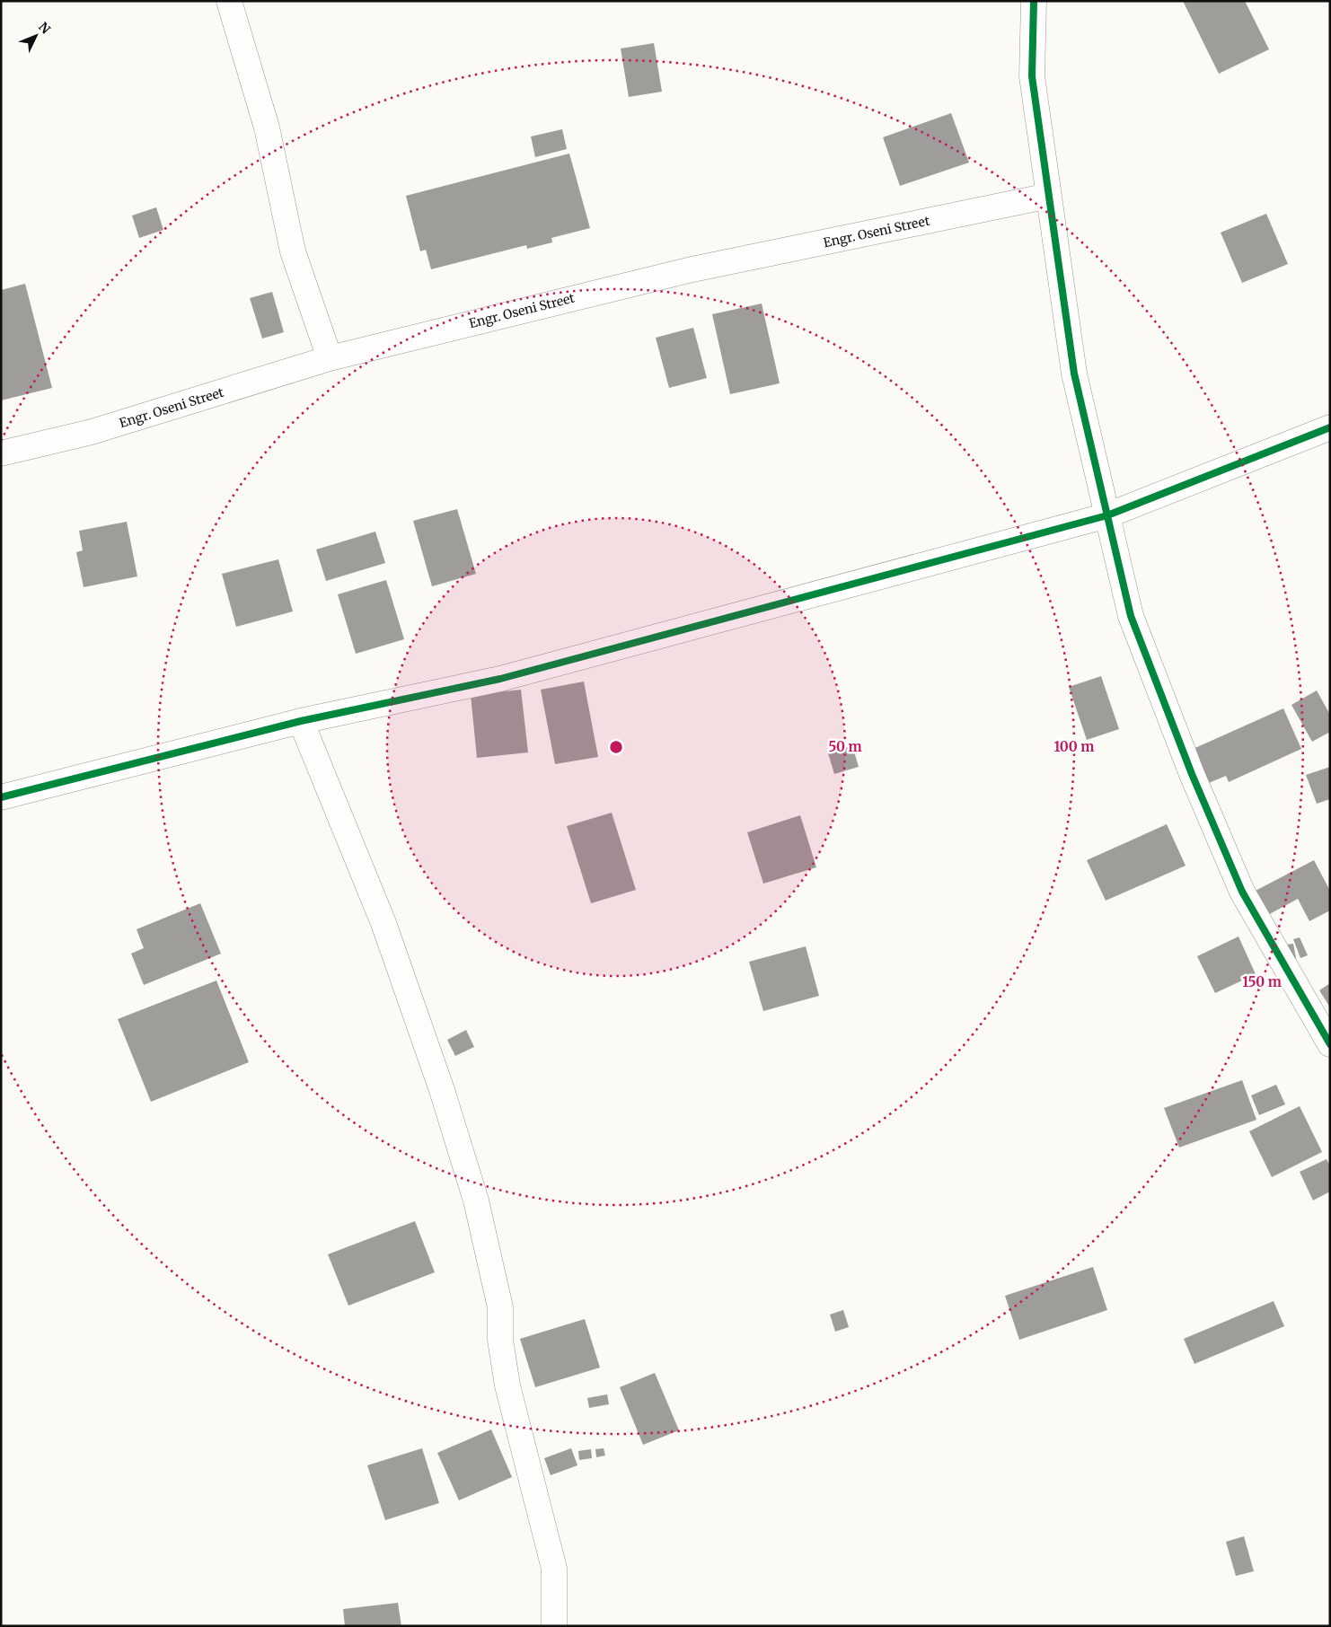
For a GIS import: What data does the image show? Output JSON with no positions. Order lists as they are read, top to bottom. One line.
{"streets":{"street":["Engr. Oseni Street"]},"north":"top right","rings":["50 m","100 m","150 m"]}
